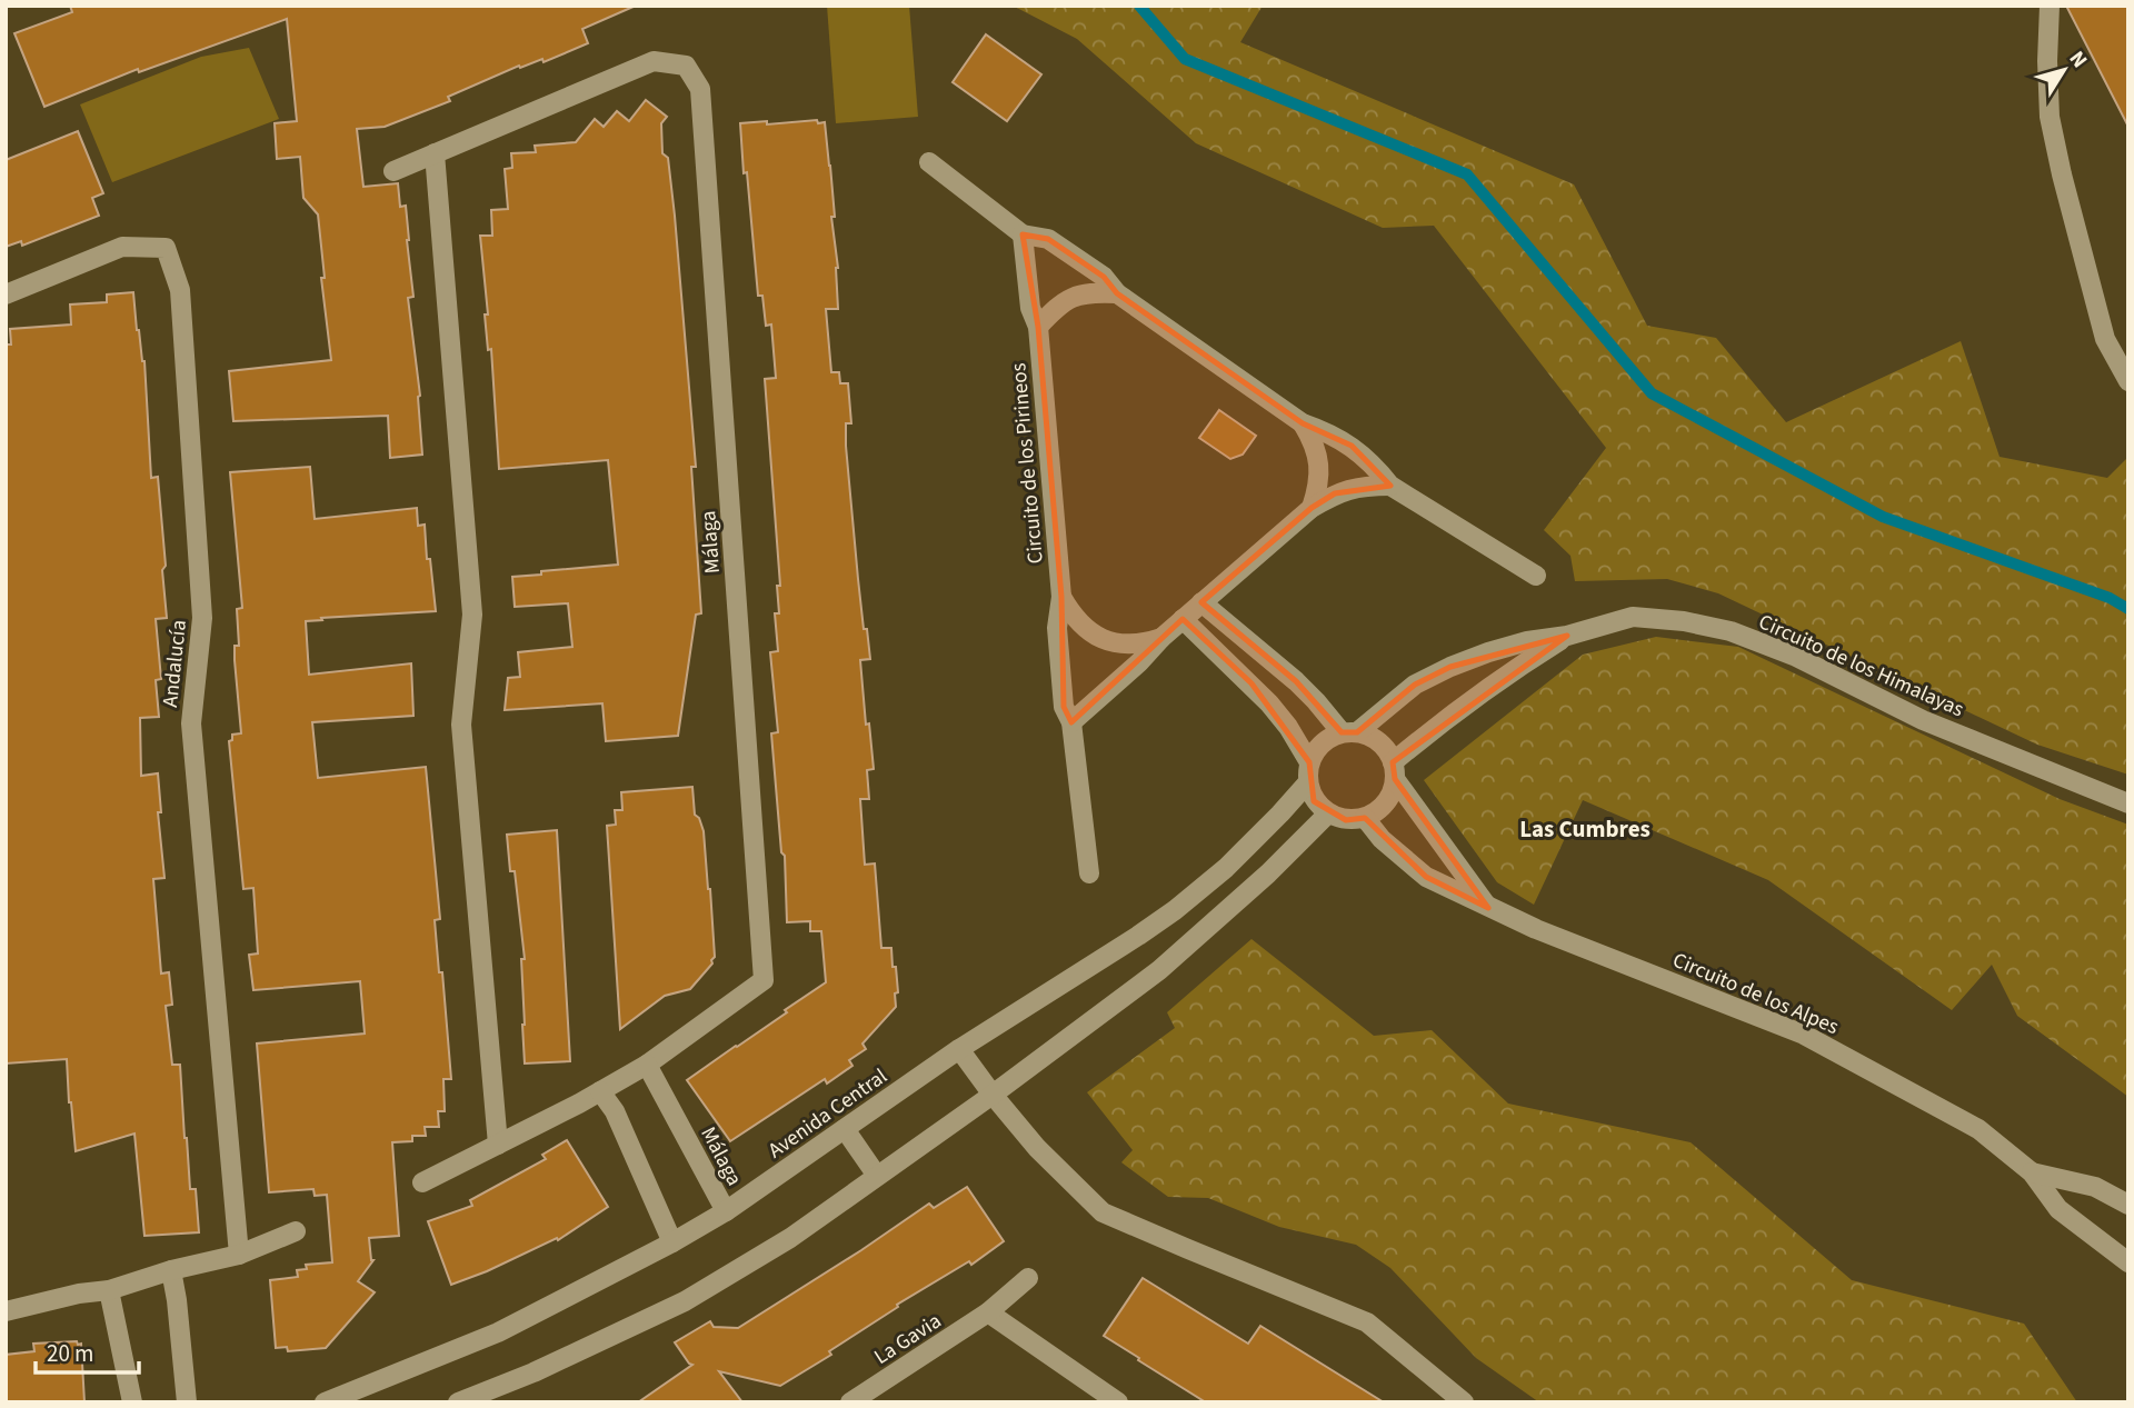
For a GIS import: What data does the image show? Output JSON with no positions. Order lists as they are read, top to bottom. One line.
{"streets":{"street":["Circuito de los Pirineos","Málaga","Andalucía","Circuito de los Himalayas","Circuito de los Alpes","Avenida Central","La Gavia"]},"crossings":[["Málaga","Avenida Central"],["Circuito de los Himalayas","Circuito de los Alpes"],["Circuito de los Himalayas","Avenida Central"],["Circuito de los Alpes","Avenida Central"]],"districts":["Las Cumbres"],"scale_bar":"20 m","north":"top right"}
